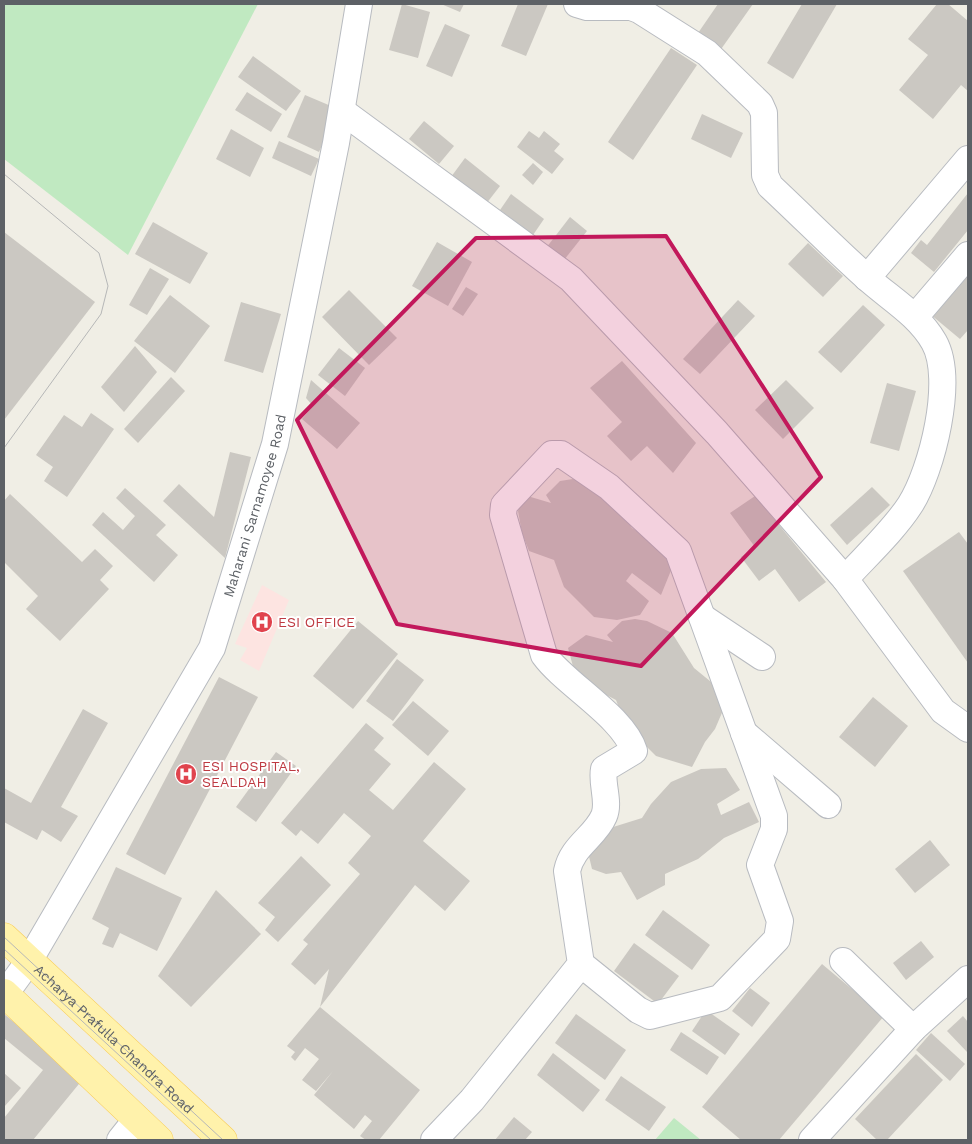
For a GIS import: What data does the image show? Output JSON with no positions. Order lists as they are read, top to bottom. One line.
{"streets":{"main road":["Acharya Prafulla Chandra Road"],"street":["Maharani Sarnamoyee Road"]},"crossings":[["Maharani Sarnamoyee Road","Acharya Prafulla Chandra Road"]],"places":{"hospital":["ESI OFFICE","ESI HOSPITAL, SEALDAH"]}}
